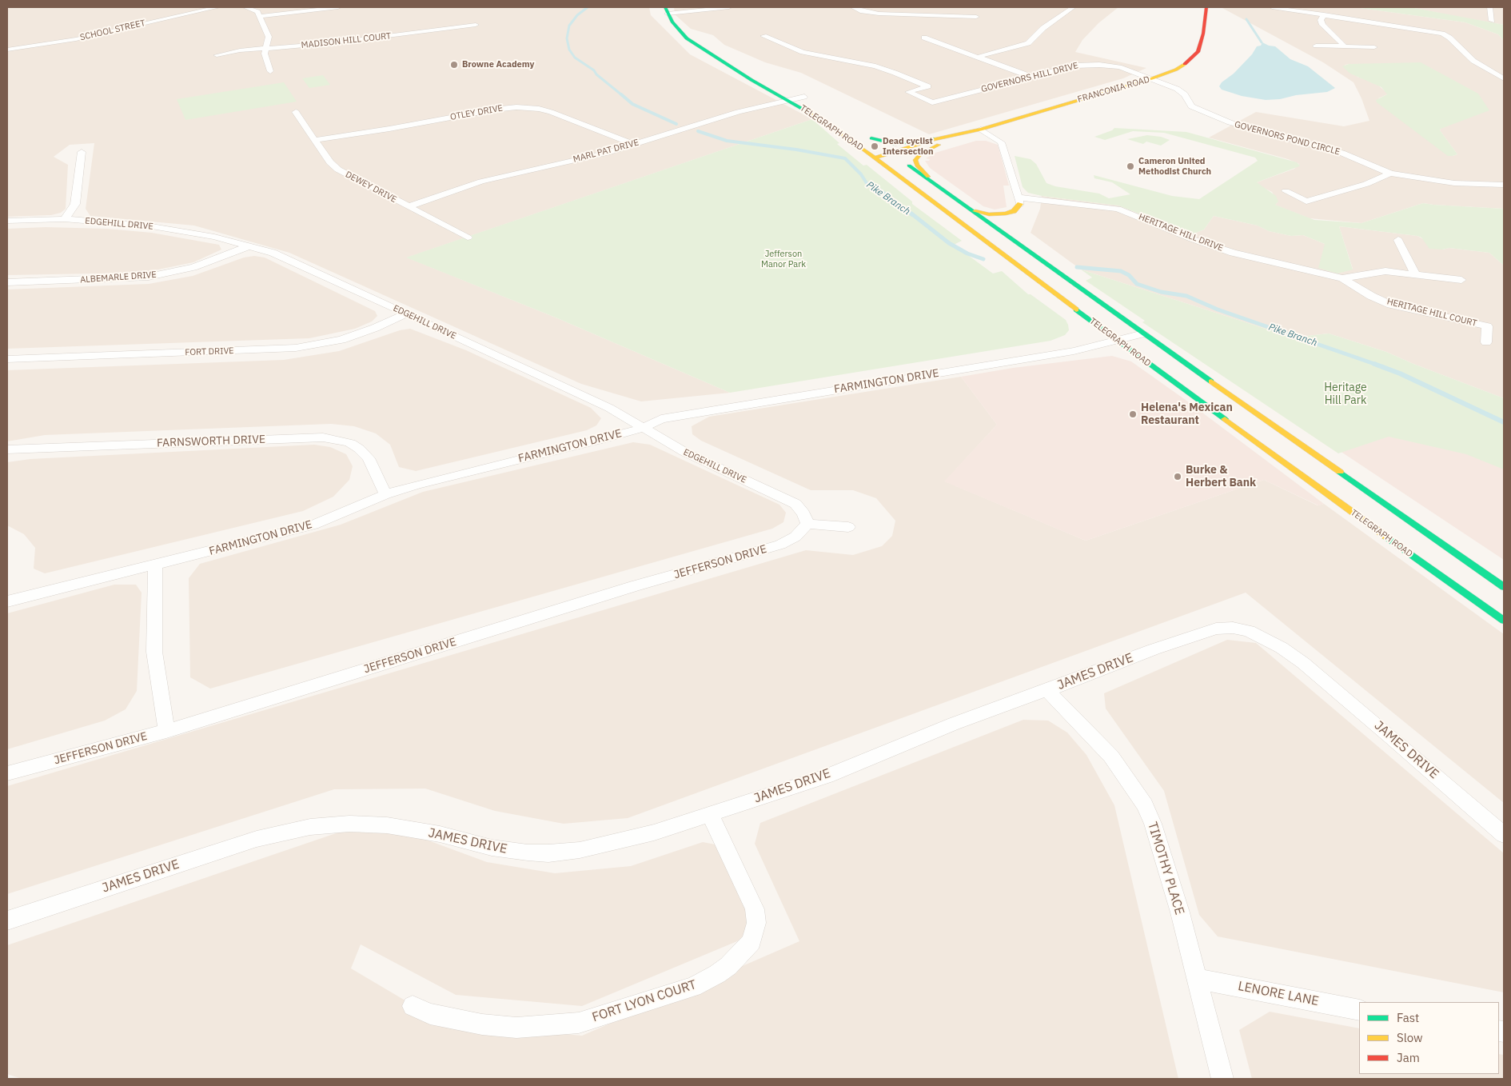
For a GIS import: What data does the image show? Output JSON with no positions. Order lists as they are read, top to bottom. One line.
{"streets":{"main road":["FRANCONIA ROAD","TELEGRAPH ROAD"],"street":["SCHOOL STREET","MADISON HILL COURT","GOVERNORS HILL DRIVE","OTLEY DRIVE","GOVERNORS POND CIRCLE","MARL PAT DRIVE","DEWEY DRIVE","EDGEHILL DRIVE","HERITAGE HILL DRIVE","ALBEMARLE DRIVE","HERITAGE HILL COURT","FORT DRIVE","FARMINGTON DRIVE","FARNSWORTH DRIVE","JEFFERSON DRIVE","JAMES DRIVE","TIMOTHY PLACE","LENORE LANE","FORT LYON COURT"]},"crossings":[["GOVERNORS HILL DRIVE","FRANCONIA ROAD"],["GOVERNORS HILL DRIVE","GOVERNORS POND CIRCLE"],["FRANCONIA ROAD","TELEGRAPH ROAD"],["FRANCONIA ROAD","GOVERNORS POND CIRCLE"],["OTLEY DRIVE","MARL PAT DRIVE"],["OTLEY DRIVE","DEWEY DRIVE"],["TELEGRAPH ROAD","MARL PAT DRIVE"],["TELEGRAPH ROAD","FARMINGTON DRIVE"],["MARL PAT DRIVE","DEWEY DRIVE"],["EDGEHILL DRIVE","ALBEMARLE DRIVE"],["EDGEHILL DRIVE","FORT DRIVE"],["EDGEHILL DRIVE","FARMINGTON DRIVE"],["EDGEHILL DRIVE","JEFFERSON DRIVE"],["HERITAGE HILL DRIVE","HERITAGE HILL COURT"],["FARMINGTON DRIVE","FARNSWORTH DRIVE"],["JAMES DRIVE","TIMOTHY PLACE"],["JAMES DRIVE","FORT LYON COURT"],["TIMOTHY PLACE","LENORE LANE"]],"water":["Pike Branch"],"parks":["Jefferson Manor Park","Heritage Hill Park"],"places":["Browne Academy","Dead cyclist Intersection","Cameron United Methodist Church","Helena's Mexican Restaurant","Burke & Herbert Bank"],"legend":["Fast","Slow","Jam"]}
